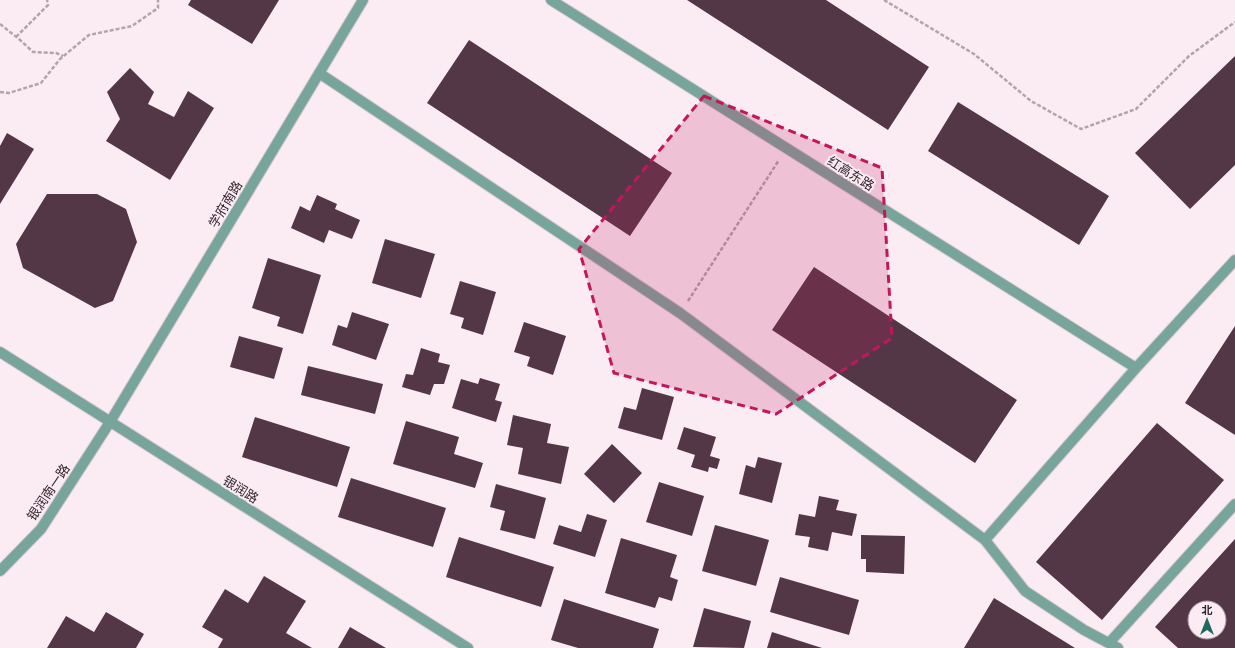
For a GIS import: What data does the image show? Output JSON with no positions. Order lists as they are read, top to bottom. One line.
{"streets":{"street":["红高东路","学府南路","银润路","银润南一路"]},"crossings":[["学府南路","银润路"],["学府南路","银润南一路"],["银润路","银润南一路"]],"north":"top"}
